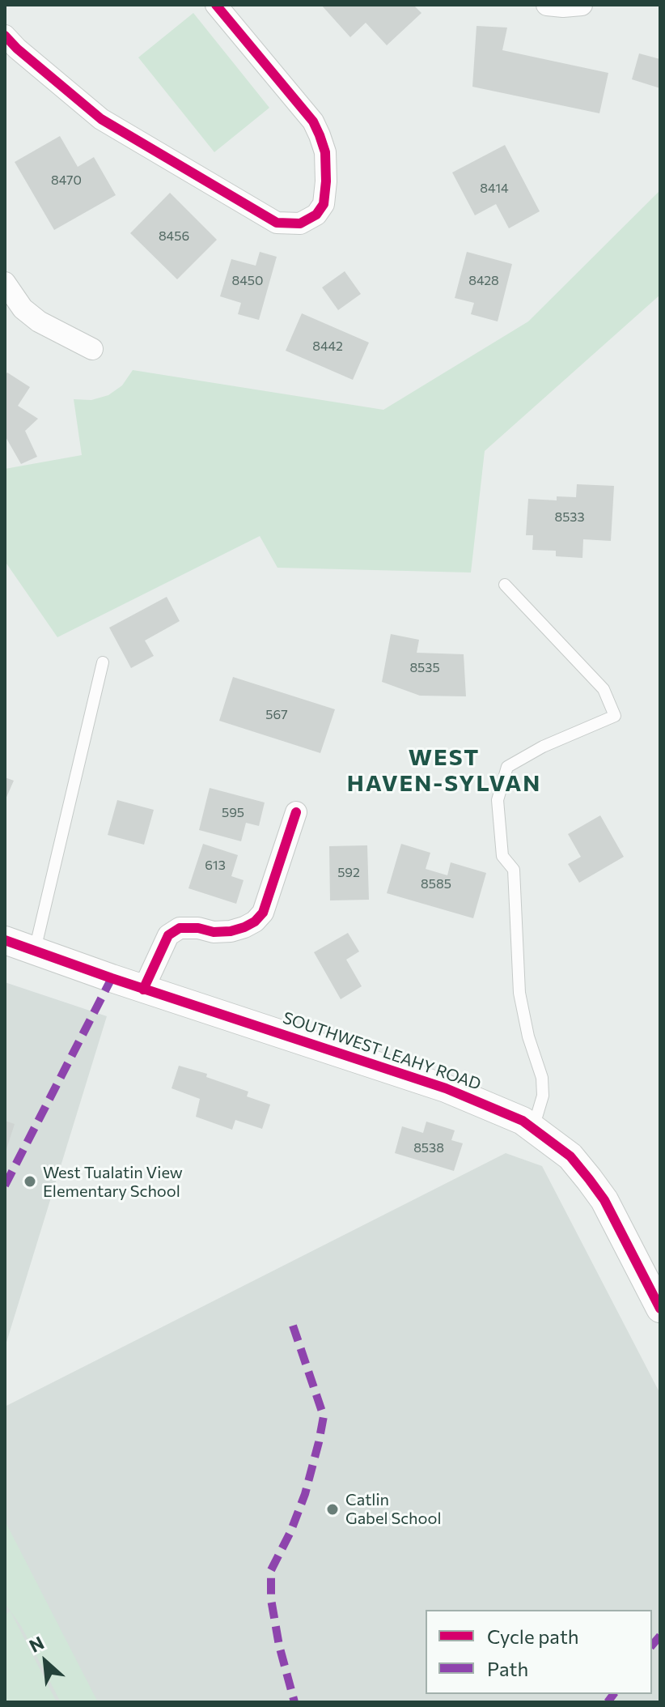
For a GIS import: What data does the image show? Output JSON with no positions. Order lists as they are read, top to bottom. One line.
{"streets":{"street":["SOUTHWEST LEAHY ROAD"]},"districts":["WEST HAVEN-SYLVAN"],"places":["West Tualatin View Elementary School","Catlin Gabel School"],"house_numbers":["8470","8414","8456","8450","8428","8442","8533","8535","567","595","613","592","8585","8538"],"legend":["Cycle path","Path"],"north":"top left"}
